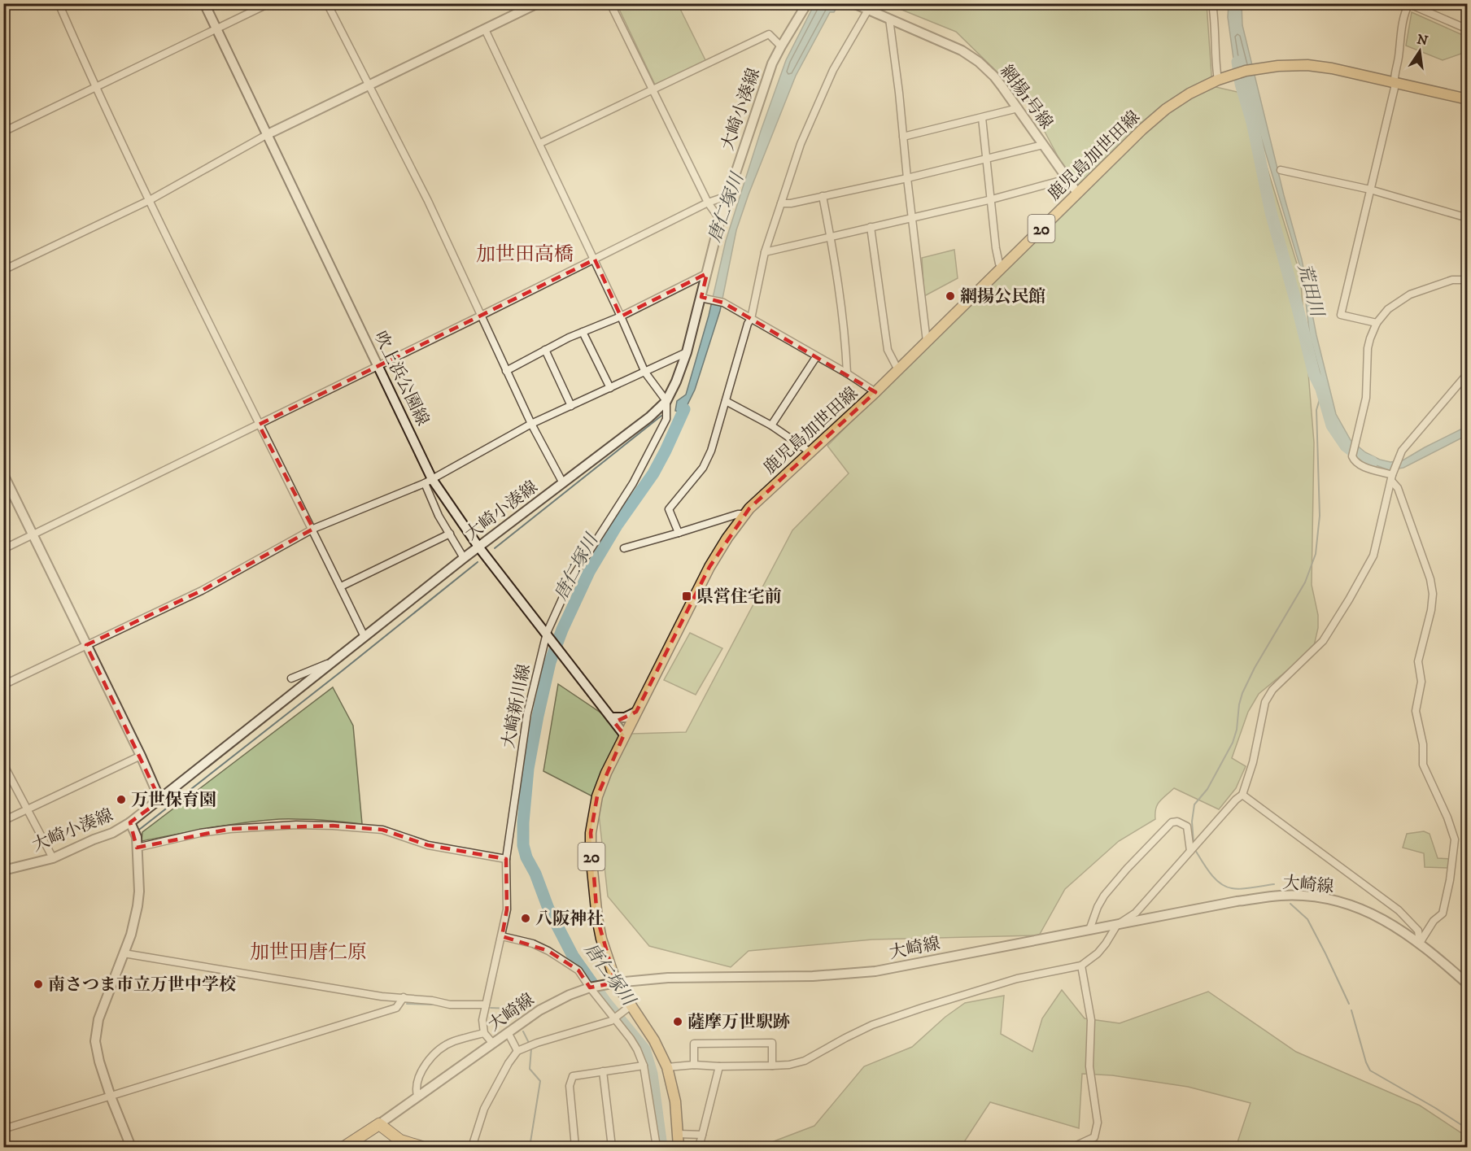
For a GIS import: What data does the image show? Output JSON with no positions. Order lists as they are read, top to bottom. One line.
{"streets":{"main road":["鹿児島加世田線","20"],"street":["網揚1号線","大崎小湊線","吹上浜公園線","大崎新川線","大崎線"]},"crossings":[["網揚1号線","鹿児島加世田線"],["大崎小湊線","吹上浜公園線"],["大崎小湊線","大崎新川線"],["鹿児島加世田線","吹上浜公園線"],["鹿児島加世田線","大崎線"],["吹上浜公園線","大崎新川線"]],"districts":["加世田高橋","加世田唐仁原"],"water":["唐仁塚川","荒田川"],"places":{"other":["網揚公民館","万世保育園","八阪神社","南さつま市立万世中学校","薩摩万世駅跡"],"transit":["県営住宅前"]},"north":"top"}
